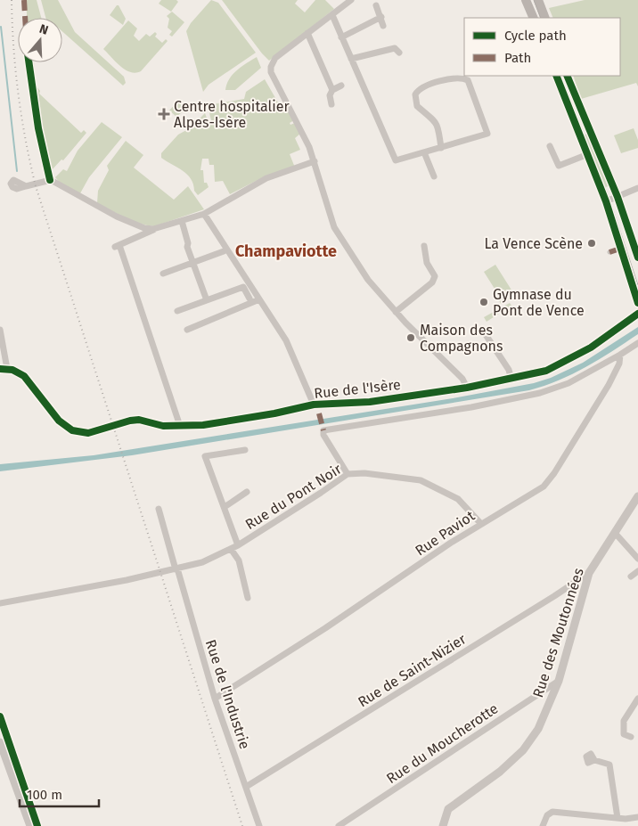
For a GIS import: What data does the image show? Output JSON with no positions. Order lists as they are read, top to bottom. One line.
{"streets":{"street":["Rue de l'Isère","Rue du Pont Noir","Rue Paviot","Rue des Moutonnées","Rue de Saint-Nizier","Rue de l'Industrie","Rue du Moucherotte"]},"crossings":[["Rue du Pont Noir","Rue Paviot"],["Rue du Pont Noir","Rue de l'Industrie"],["Rue Paviot","Rue de l'Industrie"],["Rue des Moutonnées","Rue de Saint-Nizier"],["Rue des Moutonnées","Rue du Moucherotte"],["Rue de Saint-Nizier","Rue de l'Industrie"]],"districts":["Champaviotte"],"places":{"health":["Centre hospitalier Alpes-Isère"],"other":["La Vence Scène","Gymnase du Pont de Vence","Maison des Compagnons"]},"legend":["Cycle path","Path"],"scale_bar":"100 m","north":"top"}
